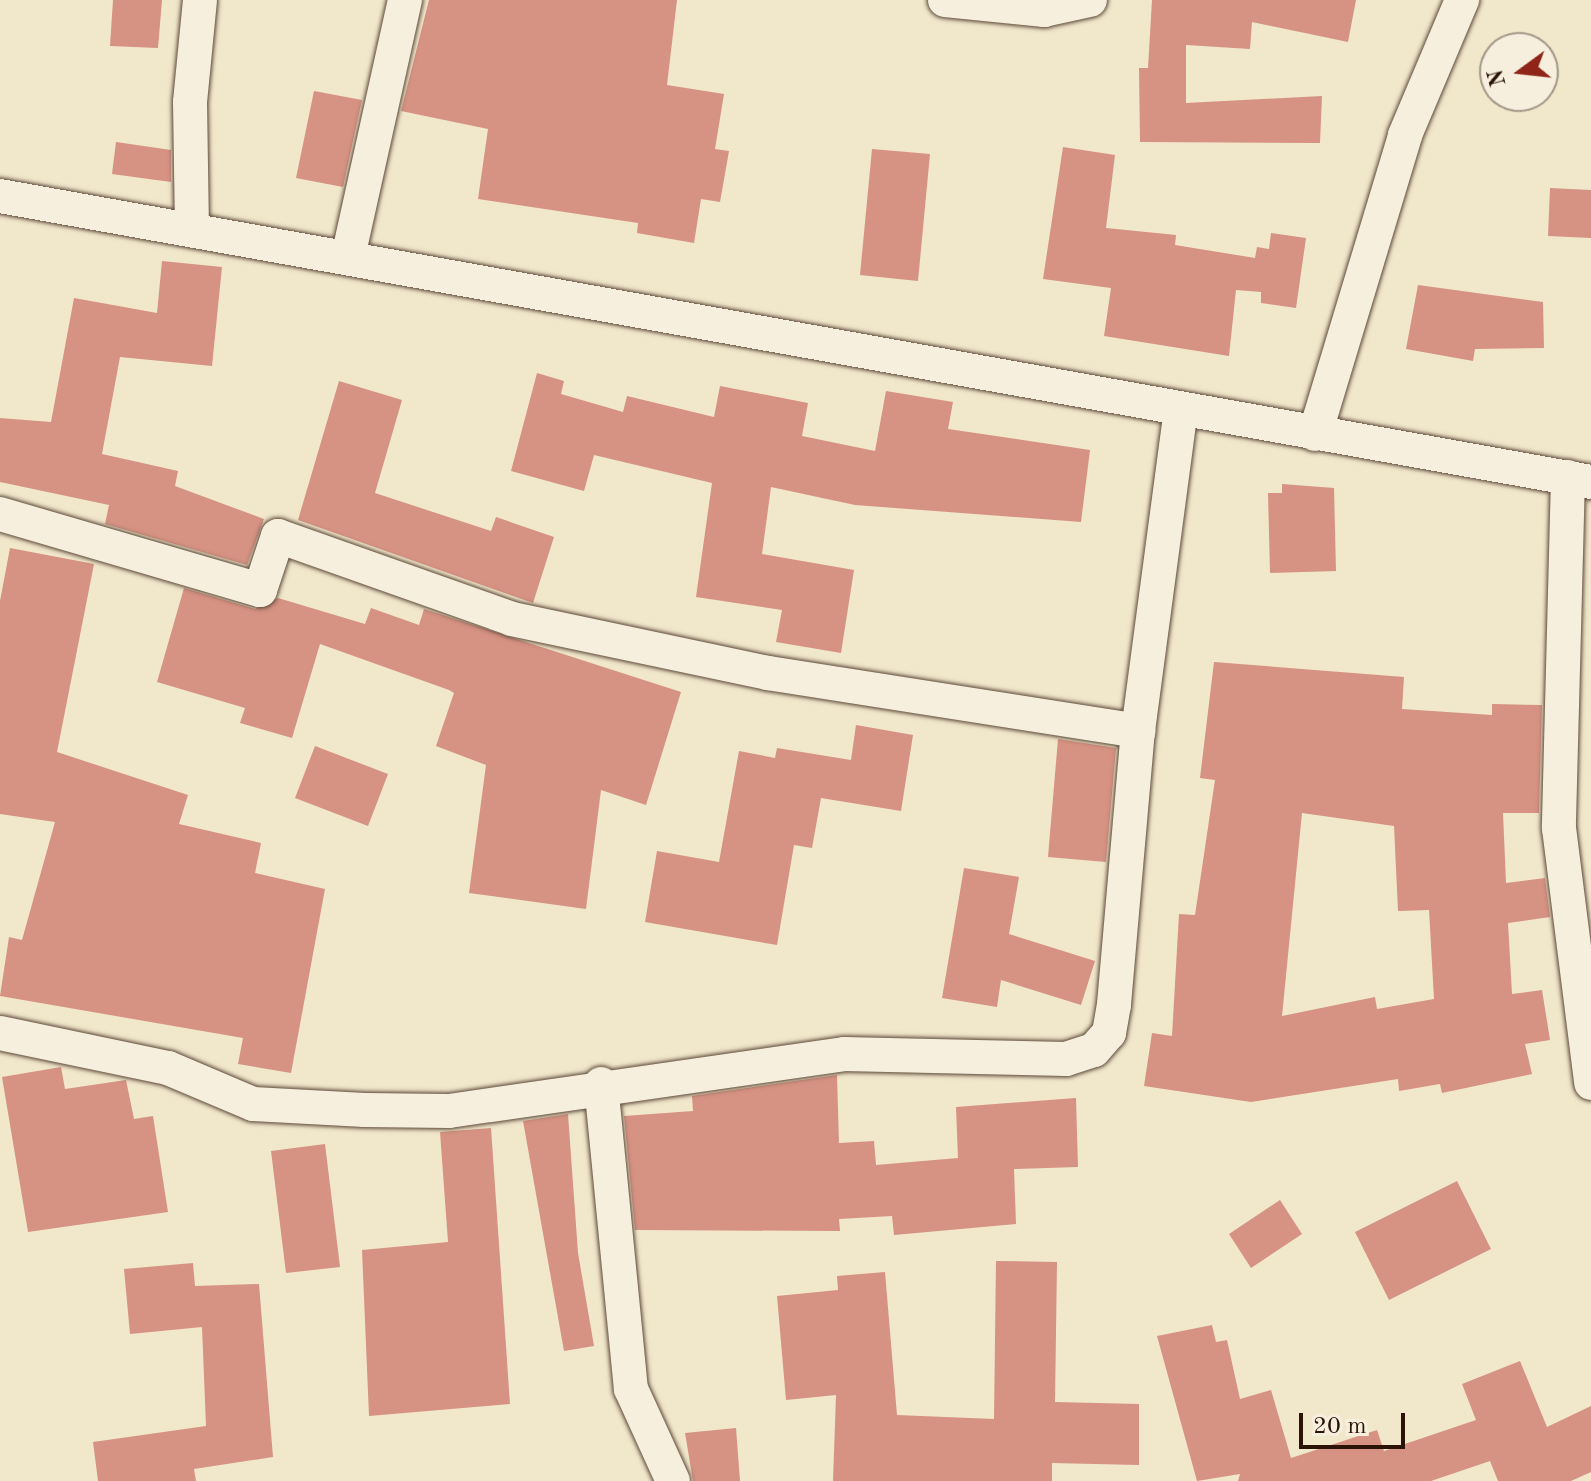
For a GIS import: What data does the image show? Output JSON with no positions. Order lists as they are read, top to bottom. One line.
{"scale_bar":"20 m","north":"left"}
